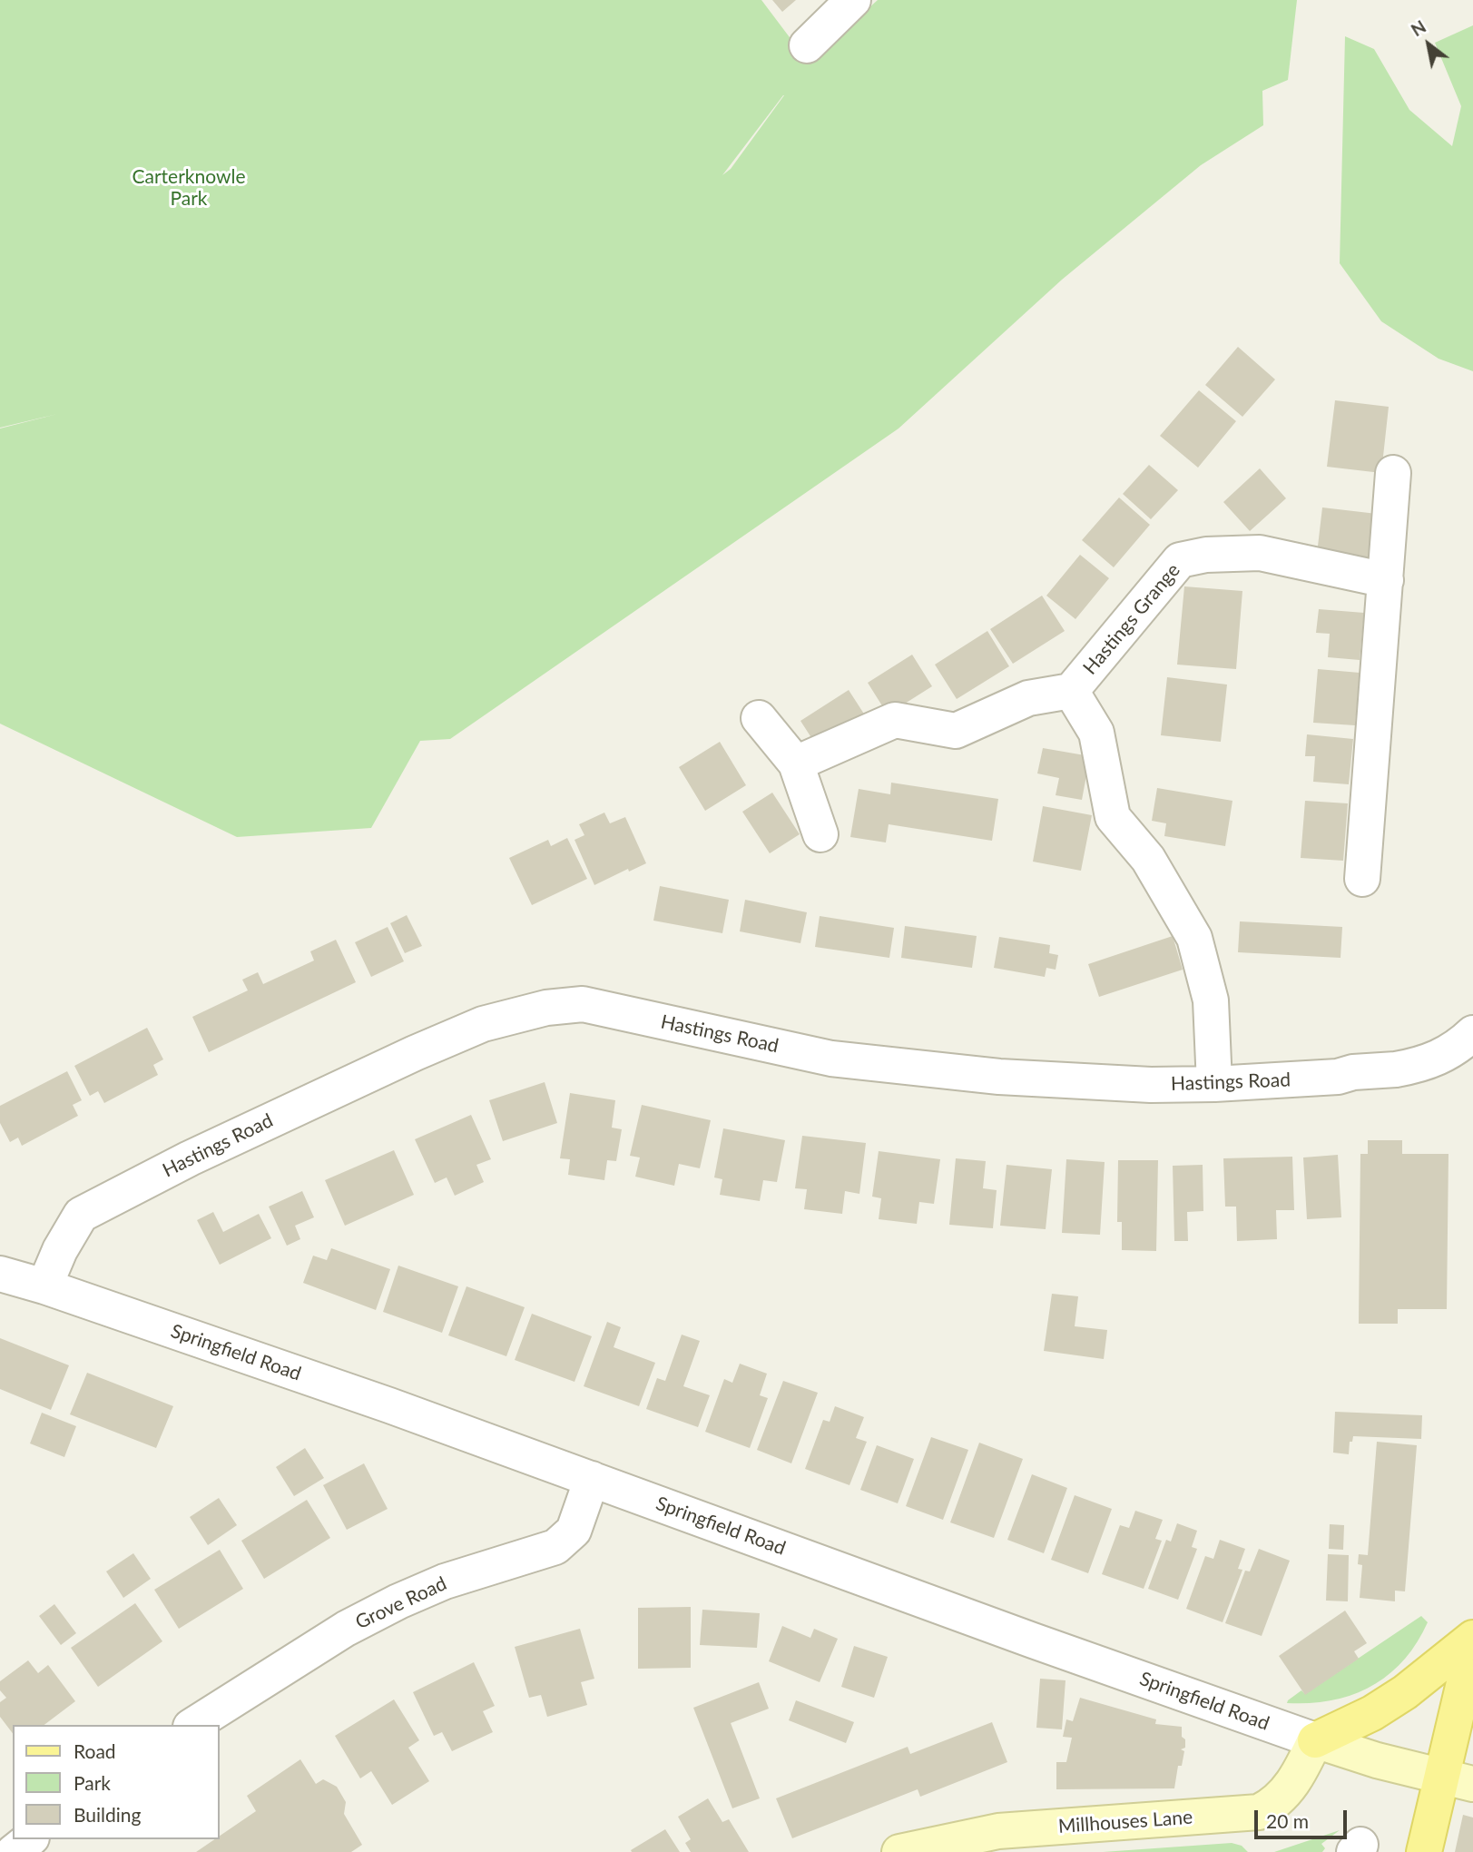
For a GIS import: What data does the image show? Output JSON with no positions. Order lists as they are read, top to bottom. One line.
{"streets":{"street":["Hastings Grange","Hastings Road","Springfield Road","Grove Road","Millhouses Lane"]},"crossings":[["Hastings Grange","Hastings Road"],["Hastings Road","Springfield Road"],["Springfield Road","Grove Road"],["Springfield Road","Millhouses Lane"]],"parks":["Carterknowle Park"],"legend":["Road","Park","Building"],"scale_bar":"20 m","north":"top left"}
